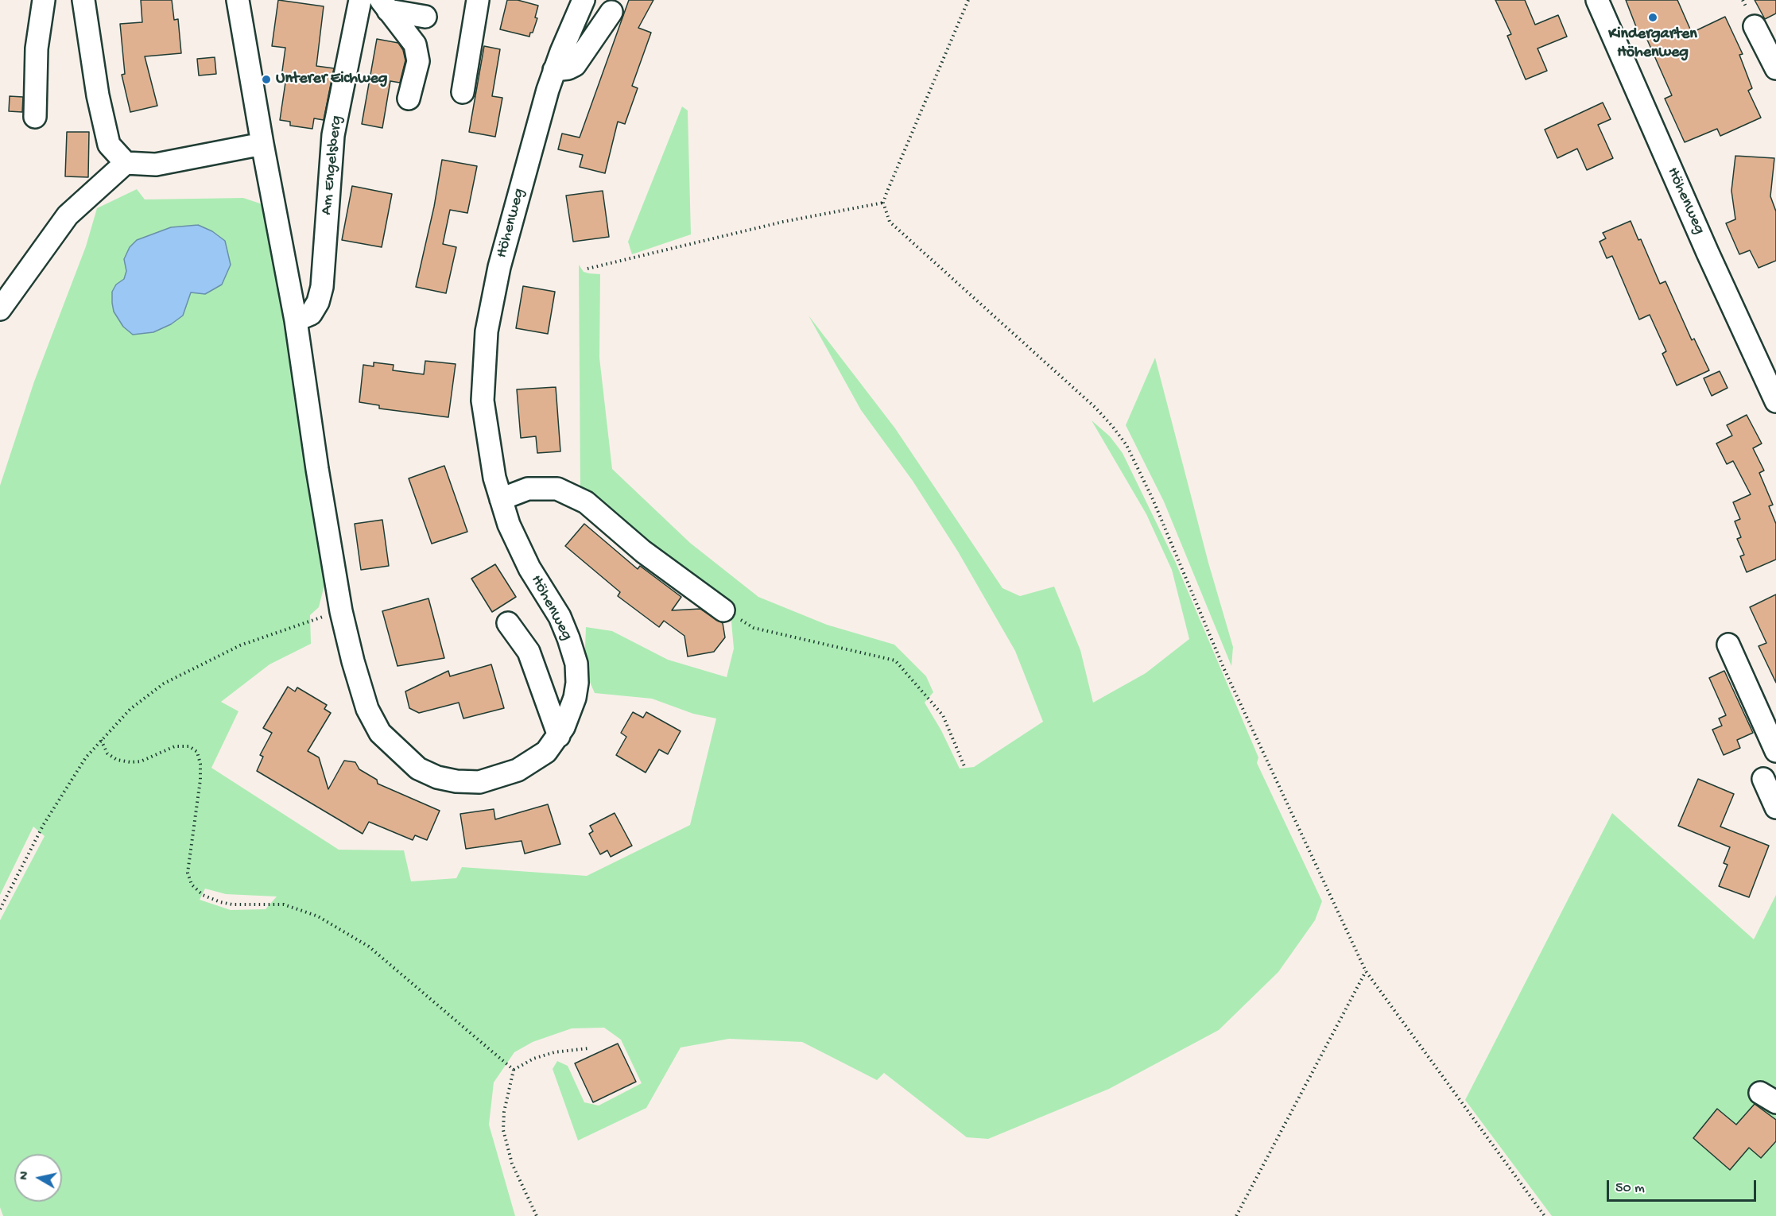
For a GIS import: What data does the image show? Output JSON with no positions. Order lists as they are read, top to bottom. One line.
{"streets":{"street":["Am Engelsberg","Höhenweg"]},"crossings":[["Am Engelsberg","Höhenweg"]],"places":["Kindergarten Höhenweg","Unterer Eichweg"],"scale_bar":"50 m","north":"left"}
